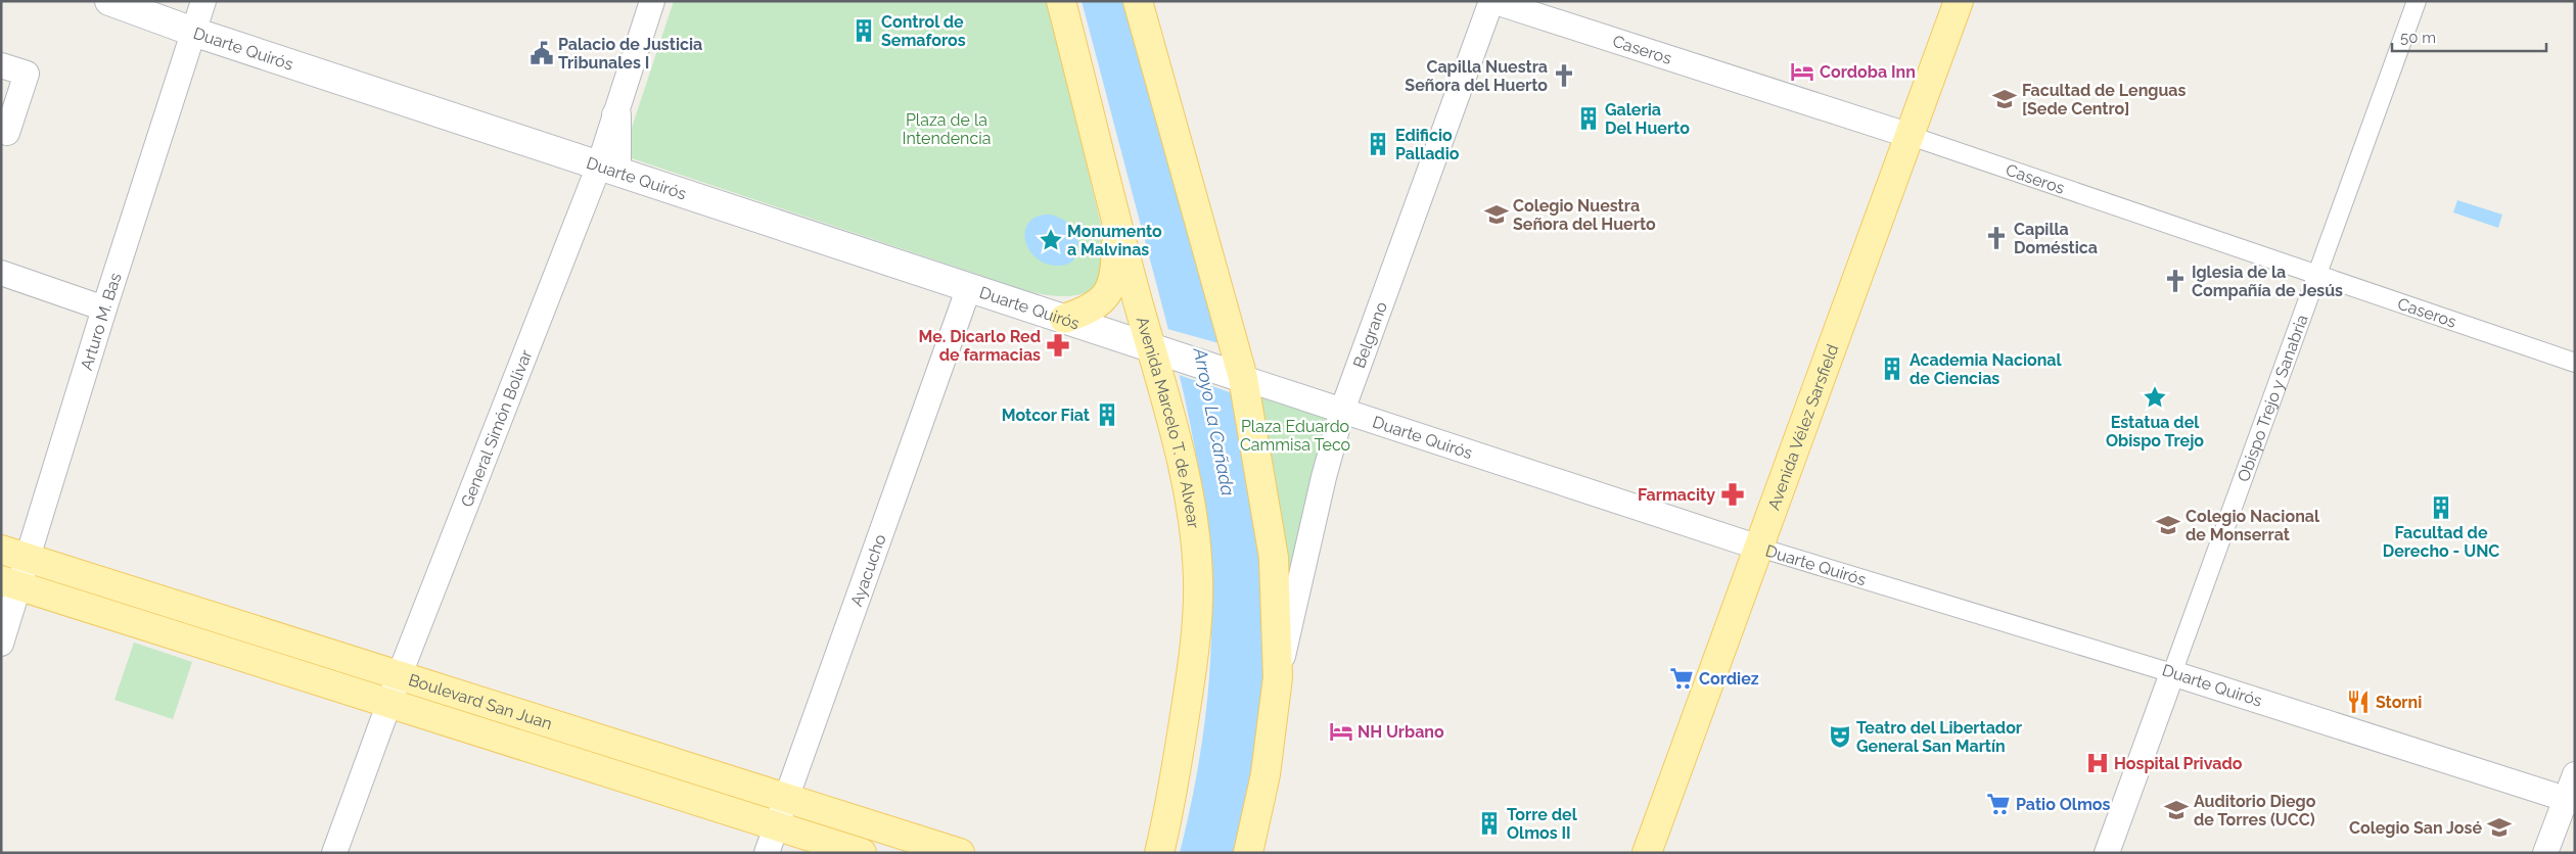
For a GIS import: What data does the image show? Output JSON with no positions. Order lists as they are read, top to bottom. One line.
{"streets":{"main road":["Duarte Quirós","Avenida Marcelo T. de Alvear","Avenida Vélez Sarsfield","Boulevard San Juan"],"street":["Caseros","Arturo M. Bas","Belgrano","Obispo Trejo y Sanabria","General Simón Bolivar","Ayacucho"]},"crossings":[["Duarte Quirós","Arturo M. Bas"],["Duarte Quirós","Belgrano"],["Duarte Quirós","Obispo Trejo y Sanabria"],["Duarte Quirós","Avenida Marcelo T. de Alvear"],["Duarte Quirós","Avenida Vélez Sarsfield"],["Duarte Quirós","General Simón Bolivar"],["Duarte Quirós","Ayacucho"],["Caseros","Belgrano"],["Caseros","Obispo Trejo y Sanabria"],["Caseros","Avenida Vélez Sarsfield"],["Arturo M. Bas","Boulevard San Juan"],["General Simón Bolivar","Boulevard San Juan"],["Ayacucho","Boulevard San Juan"]],"water":["Arroyo La Cañada"],"parks":["Plaza de la Intendencia","Plaza Eduardo Cammisa Teco"],"places":{"building":["Control de Semaforos","Galeria Del Huerto","Edificio Palladio","Academia Nacional de Ciencias","Motcor Fiat","Facultad de Derecho - UNC","Torre del Olmos II"],"public building":["Palacio de Justicia Tribunales I"],"hotel":["Cordoba Inn","NH Urbano"],"church":["Capilla Nuestra Señora del Huerto","Capilla Doméstica","Iglesia de la Compañía de Jesús"],"school or university":["Facultad de Lenguas [Sede Centro]","Colegio Nuestra Señora del Huerto","Colegio Nacional de Monserrat","Auditorio Diego de Torres (UCC)","Colegio San José"],"place":["Monumento a Malvinas","Estatua del Obispo Trejo"],"pharmacy":["Me. Dicarlo Red de farmacias","Farmacity"],"supermarket":["Cordiez","Patio Olmos"],"restaurant":["Storni"],"theatre":["Teatro del Libertador General San Martín"],"hospital":["Hospital Privado"]},"scale_bar":"50 m"}
